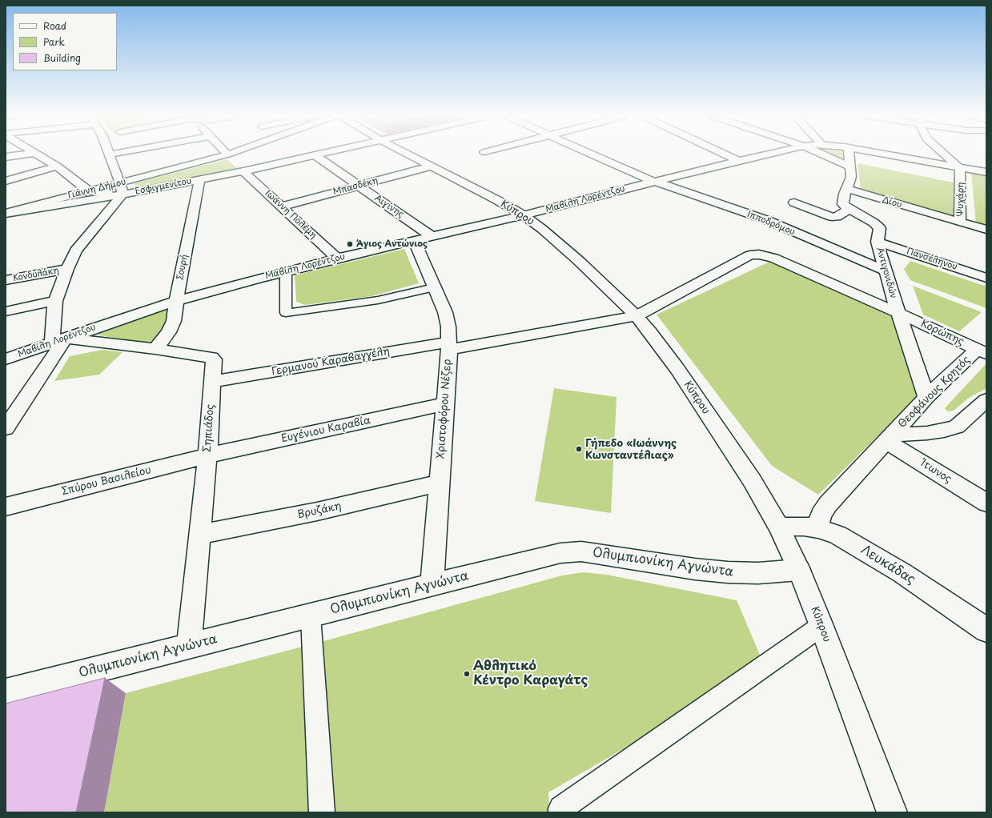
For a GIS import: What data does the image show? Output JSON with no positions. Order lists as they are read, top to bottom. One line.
{"streets":{"street":["Εσφιγμενίτου","Μπασδέκη","Γιάννη Δήμου","Μαβίλη Λορέντζου","Ψυχάρη","Δίου","Αιγίνης","Κύπρου","Ιωάννη Πολέμη","Ιπποδρόμου","Πανσέληνου","Σουρή","Αντιγονιδών","Κονδυλάκη","Κορώπης","Γερμανού Καραβαγγέλη","Θεοφάνους Κρητός","Χριστοφόρου Νέζερ","Σηπιάδος","Ευγένιου Καραβία","Ίτωνος","Σπύρου Βασιλείου","Βρυζάκη","Ολυμπιονίκη Αγνώντα","Λευκάδας"]},"crossings":[["Εσφιγμενίτου","Γιάννη Δήμου"],["Εσφιγμενίτου","Αιγίνης"],["Εσφιγμενίτου","Ιωάννη Πολέμη"],["Εσφιγμενίτου","Σουρή"],["Μπασδέκη","Αιγίνης"],["Μπασδέκη","Κύπρου"],["Μπασδέκη","Ιωάννη Πολέμη"],["Μαβίλη Λορέντζου","Ψυχάρη"],["Μαβίλη Λορέντζου","Αιγίνης"],["Μαβίλη Λορέντζου","Κύπρου"],["Μαβίλη Λορέντζου","Ιωάννη Πολέμη"],["Μαβίλη Λορέντζου","Ιπποδρόμου"],["Μαβίλη Λορέντζου","Σουρή"],["Μαβίλη Λορέντζου","Χριστοφόρου Νέζερ"],["Μαβίλη Λορέντζου","Σηπιάδος"],["Ψυχάρη","Δίου"],["Δίου","Αντιγονιδών"],["Κύπρου","Κορώπης"],["Κύπρου","Γερμανού Καραβαγγέλη"],["Κύπρου","Ολυμπιονίκη Αγνώντα"],["Κύπρου","Λευκάδας"],["Ιπποδρόμου","Αντιγονιδών"],["Πανσέληνου","Αντιγονιδών"],["Σουρή","Σηπιάδος"],["Αντιγονιδών","Κορώπης"],["Αντιγονιδών","Θεοφάνους Κρητός"],["Κορώπης","Γερμανού Καραβαγγέλη"],["Κορώπης","Θεοφάνους Κρητός"],["Γερμανού Καραβαγγέλη","Χριστοφόρου Νέζερ"],["Γερμανού Καραβαγγέλη","Σηπιάδος"],["Θεοφάνους Κρητός","Ίτωνος"],["Θεοφάνους Κρητός","Λευκάδας"],["Χριστοφόρου Νέζερ","Ευγένιου Καραβία"],["Χριστοφόρου Νέζερ","Βρυζάκη"],["Χριστοφόρου Νέζερ","Ολυμπιονίκη Αγνώντα"],["Σηπιάδος","Ευγένιου Καραβία"],["Σηπιάδος","Σπύρου Βασιλείου"],["Σηπιάδος","Βρυζάκη"],["Σηπιάδος","Ολυμπιονίκη Αγνώντα"],["Ευγένιου Καραβία","Σπύρου Βασιλείου"]],"places":["Άγιος Αντώνιος","Γήπεδο «Ιωάννης Κωνσταντέλιας»","Αθλητικό Κέντρο Καραγάτς"],"legend":["Road","Park","Building"]}
